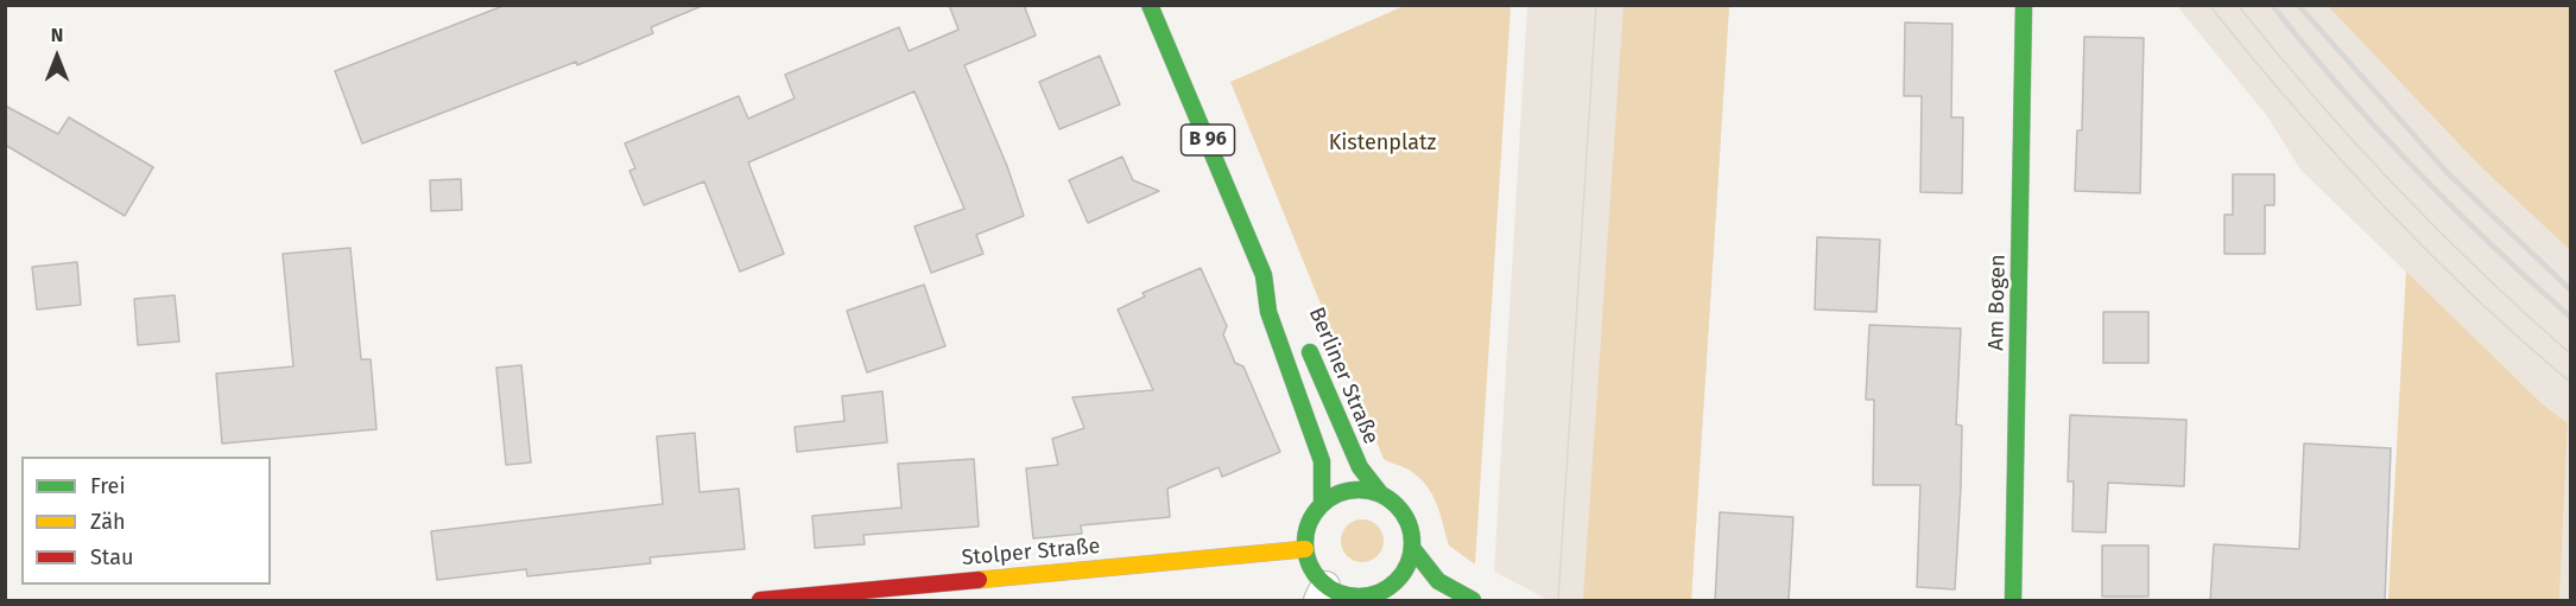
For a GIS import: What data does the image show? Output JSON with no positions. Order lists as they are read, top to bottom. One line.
{"streets":{"main road":["B 96","Am Bogen","Berliner Straße","Stolper Straße"]},"crossings":[["B 96","Berliner Straße"],["B 96","Stolper Straße"],["Berliner Straße","Stolper Straße"]],"parks":["Kistenplatz"],"legend":["Frei","Zäh","Stau"],"north":"top"}
